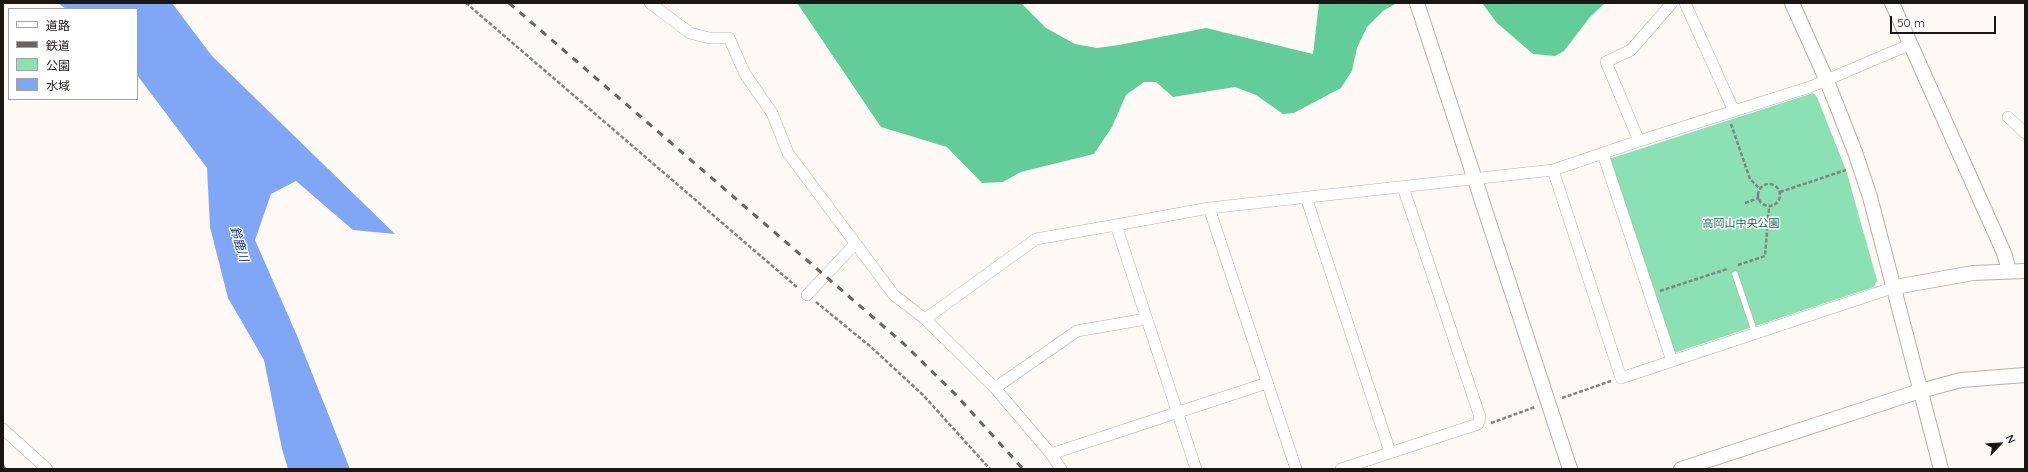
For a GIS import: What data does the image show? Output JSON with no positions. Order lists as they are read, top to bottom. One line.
{"water":["鈴鹿川"],"parks":["高岡山中央公園"],"legend":["道路","鉄道","公園","水域"],"scale_bar":"50 m","north":"top right"}
